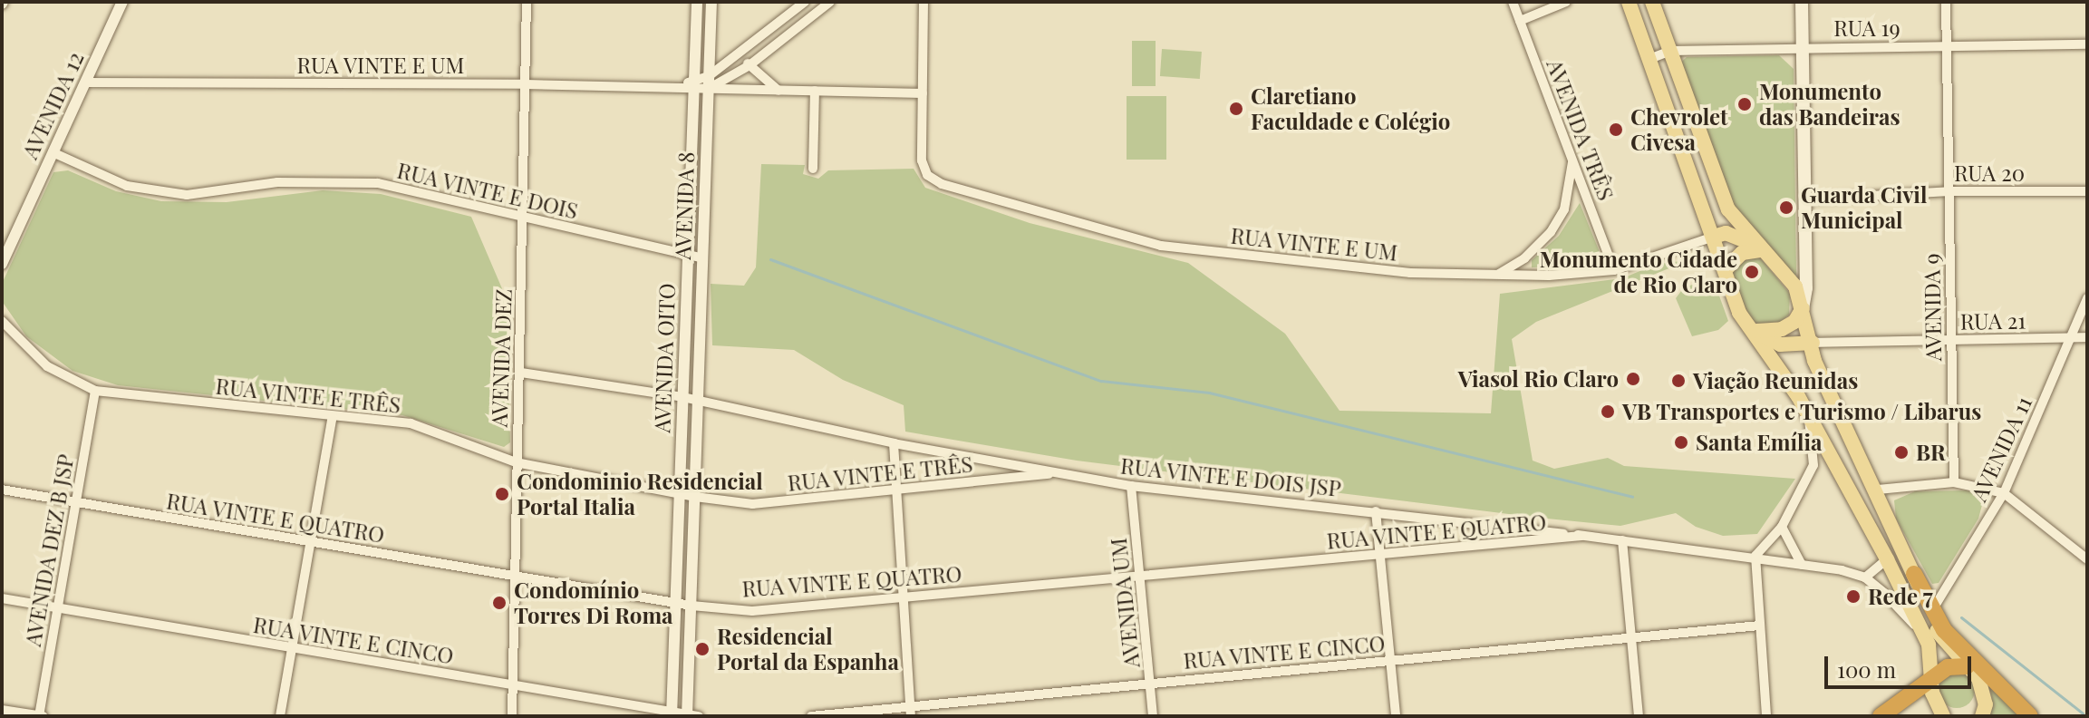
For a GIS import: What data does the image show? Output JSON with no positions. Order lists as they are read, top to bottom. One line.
{"streets":{"street":["RUA 19","RUA VINTE E UM","AVENIDA 12","AVENIDA TRÊS","RUA 20","RUA VINTE E DOIS","AVENIDA 8","AVENIDA 9","RUA 21","AVENIDA DEZ","AVENIDA OITO","RUA VINTE E TRÊS","AVENIDA 11","RUA VINTE E DOIS JSP","RUA VINTE E QUATRO","AVENIDA DEZ B JSP","AVENIDA UM","RUA VINTE E CINCO"]},"crossings":[["RUA 19","AVENIDA 9"],["RUA VINTE E UM","AVENIDA 12"],["RUA VINTE E UM","AVENIDA TRÊS"],["RUA VINTE E UM","AVENIDA 8"],["RUA VINTE E UM","AVENIDA DEZ"],["RUA VINTE E UM","AVENIDA OITO"],["AVENIDA 12","RUA VINTE E DOIS"],["RUA 20","AVENIDA 9"],["RUA VINTE E DOIS","AVENIDA 8"],["RUA VINTE E DOIS","AVENIDA DEZ"],["RUA VINTE E DOIS","AVENIDA OITO"],["AVENIDA 8","RUA VINTE E TRÊS"],["AVENIDA 8","RUA VINTE E DOIS JSP"],["AVENIDA 8","RUA VINTE E QUATRO"],["AVENIDA 8","RUA VINTE E CINCO"],["AVENIDA 9","RUA 21"],["RUA 21","AVENIDA 11"],["AVENIDA DEZ","RUA VINTE E TRÊS"],["AVENIDA DEZ","RUA VINTE E DOIS JSP"],["AVENIDA DEZ","RUA VINTE E QUATRO"],["AVENIDA DEZ","RUA VINTE E CINCO"],["AVENIDA OITO","RUA VINTE E TRÊS"],["AVENIDA OITO","RUA VINTE E DOIS JSP"],["AVENIDA OITO","RUA VINTE E QUATRO"],["AVENIDA OITO","RUA VINTE E CINCO"],["RUA VINTE E TRÊS","RUA VINTE E DOIS JSP"],["RUA VINTE E TRÊS","AVENIDA DEZ B JSP"],["RUA VINTE E DOIS JSP","RUA VINTE E QUATRO"],["RUA VINTE E DOIS JSP","AVENIDA UM"],["RUA VINTE E QUATRO","AVENIDA DEZ B JSP"],["RUA VINTE E QUATRO","AVENIDA UM"],["AVENIDA DEZ B JSP","RUA VINTE E CINCO"],["AVENIDA UM","RUA VINTE E CINCO"]],"places":["Monumento das Bandeiras","Claretiano Faculdade e Colégio","Chevrolet Civesa","Guarda Civil Municipal","Monumento Cidade de Rio Claro","Viasol Rio Claro","Viação Reunidas","VB Transportes e Turismo / Libarus","Santa Emília","BR","Condominio Residencial Portal Italia","Rede 7","Condomínio Torres Di Roma","Residencial Portal da Espanha"],"scale_bar":"100 m"}
